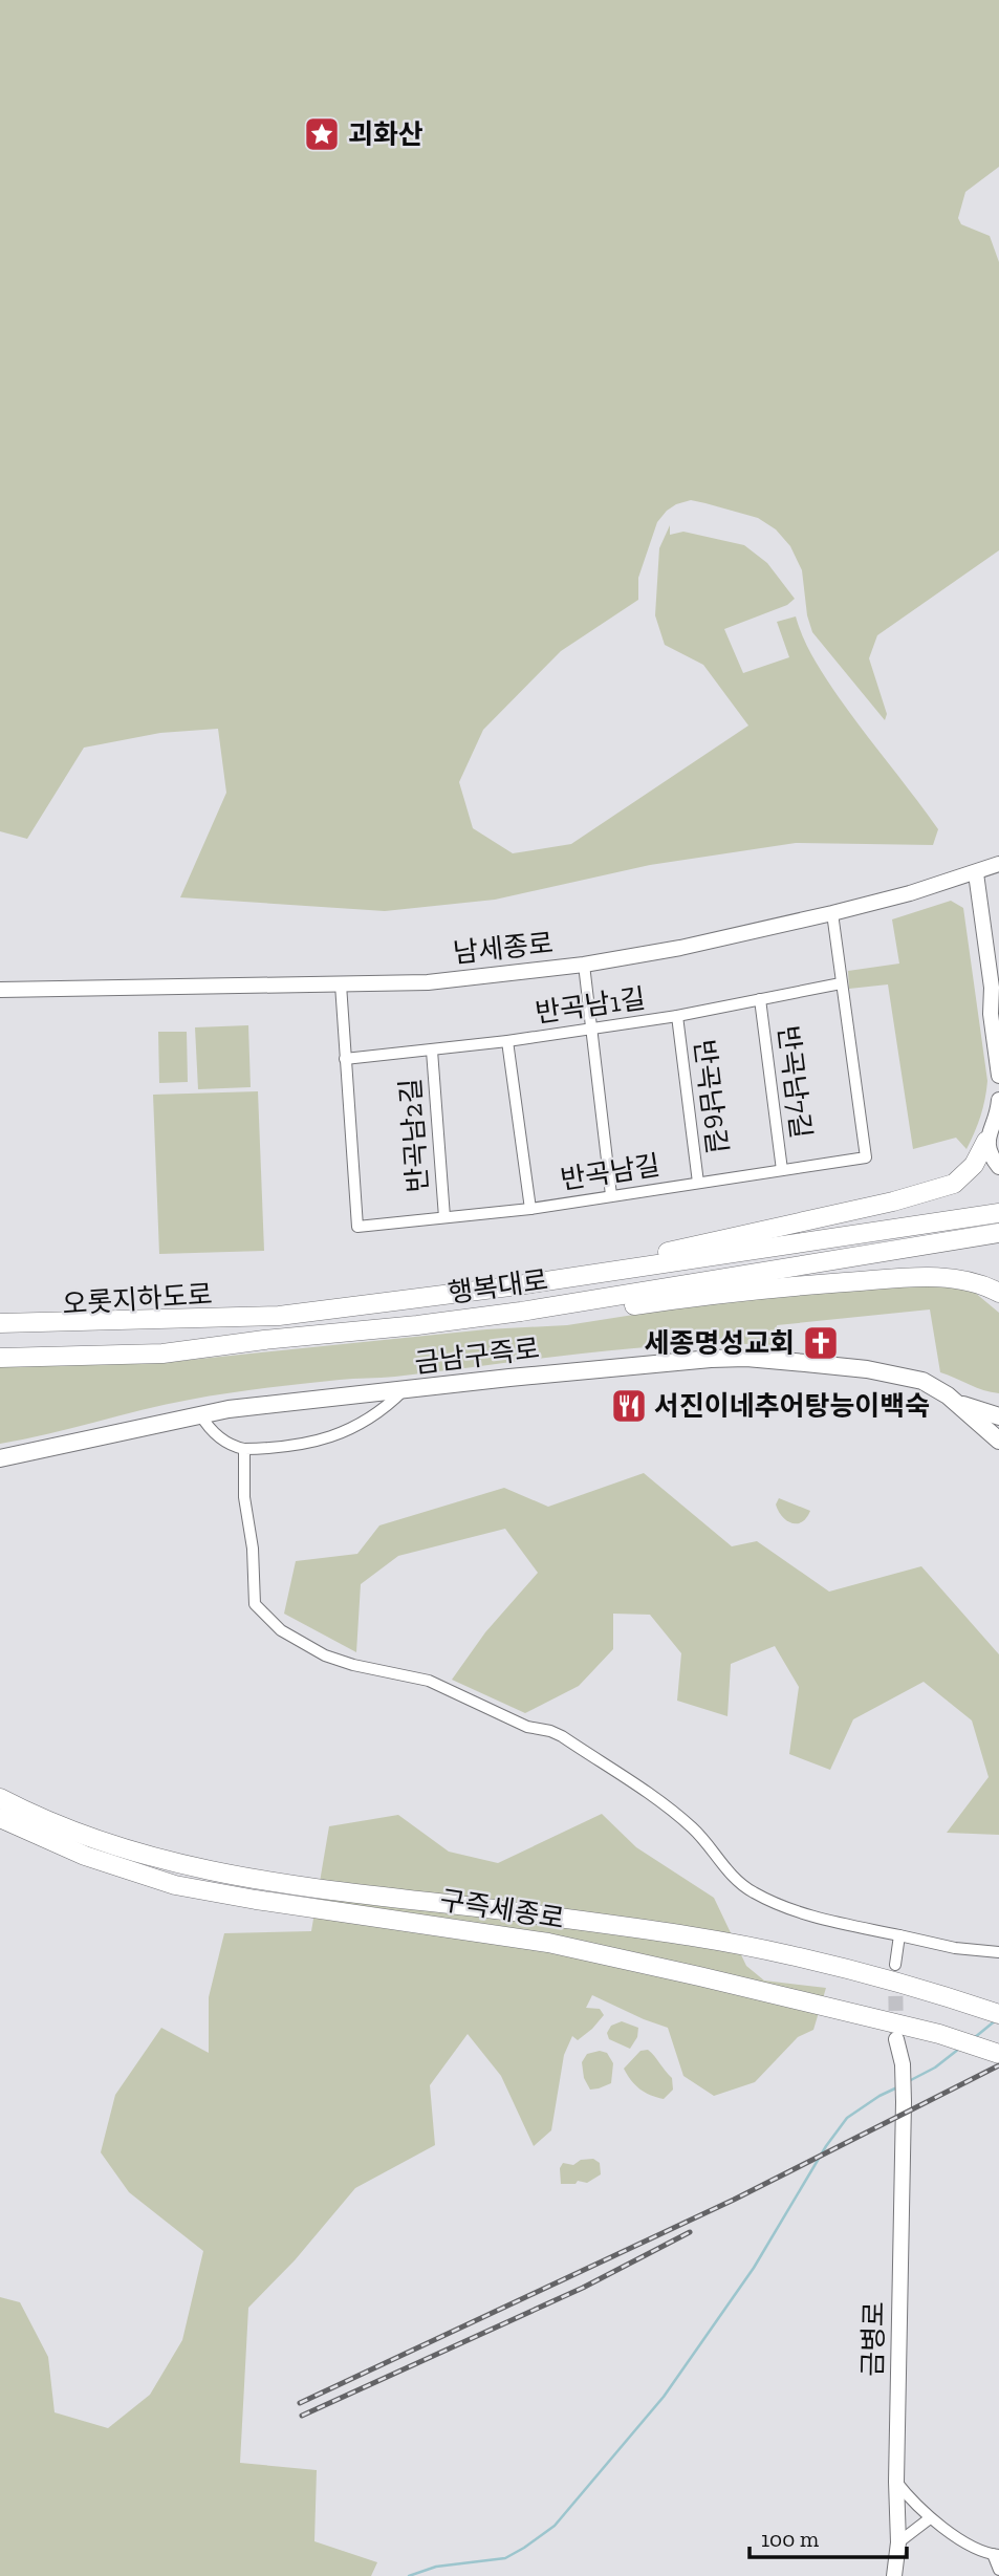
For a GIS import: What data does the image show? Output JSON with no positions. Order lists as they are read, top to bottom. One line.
{"streets":{"highway":["행복대로","오롯지하도로","구즉세종로"],"main road":["금남구즉로"],"street":["남세종로","반곡남1길","반곡남7길","반곡남6길","반곡남2길","반곡남길","금병로"]},"crossings":[["남세종로","반곡남길"],["반곡남1길","반곡남7길"],["반곡남1길","반곡남6길"],["반곡남1길","반곡남2길"],["반곡남1길","반곡남길"],["반곡남7길","반곡남길"],["반곡남6길","반곡남길"],["반곡남2길","반곡남길"],["행복대로","오롯지하도로"]],"places":{"place":["괴화산"],"church":["세종명성교회"],"restaurant":["서진이네추어탕능이백숙"]},"scale_bar":"100 m"}
